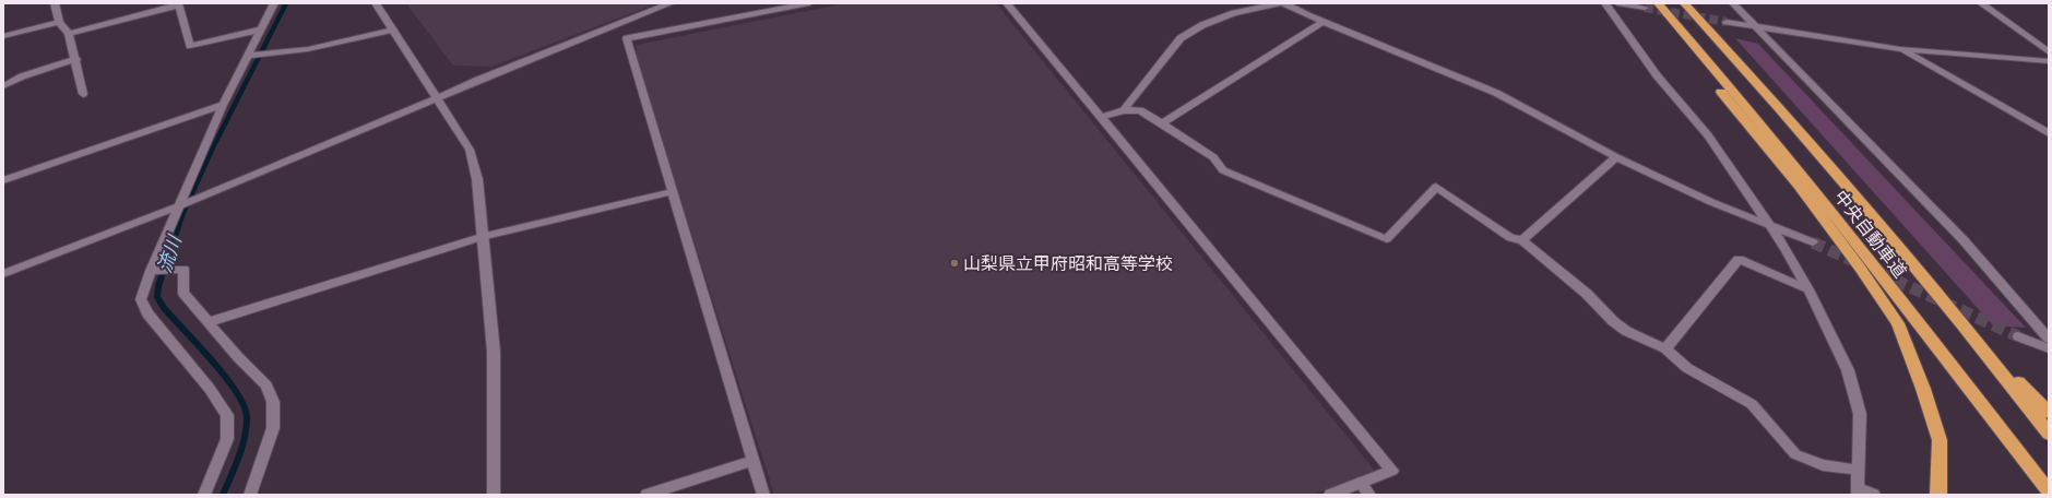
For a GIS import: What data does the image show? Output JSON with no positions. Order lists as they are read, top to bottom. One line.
{"streets":{"highway":["中央自動車道"]},"water":["流川"],"places":["山梨県立甲府昭和高等学校"]}
